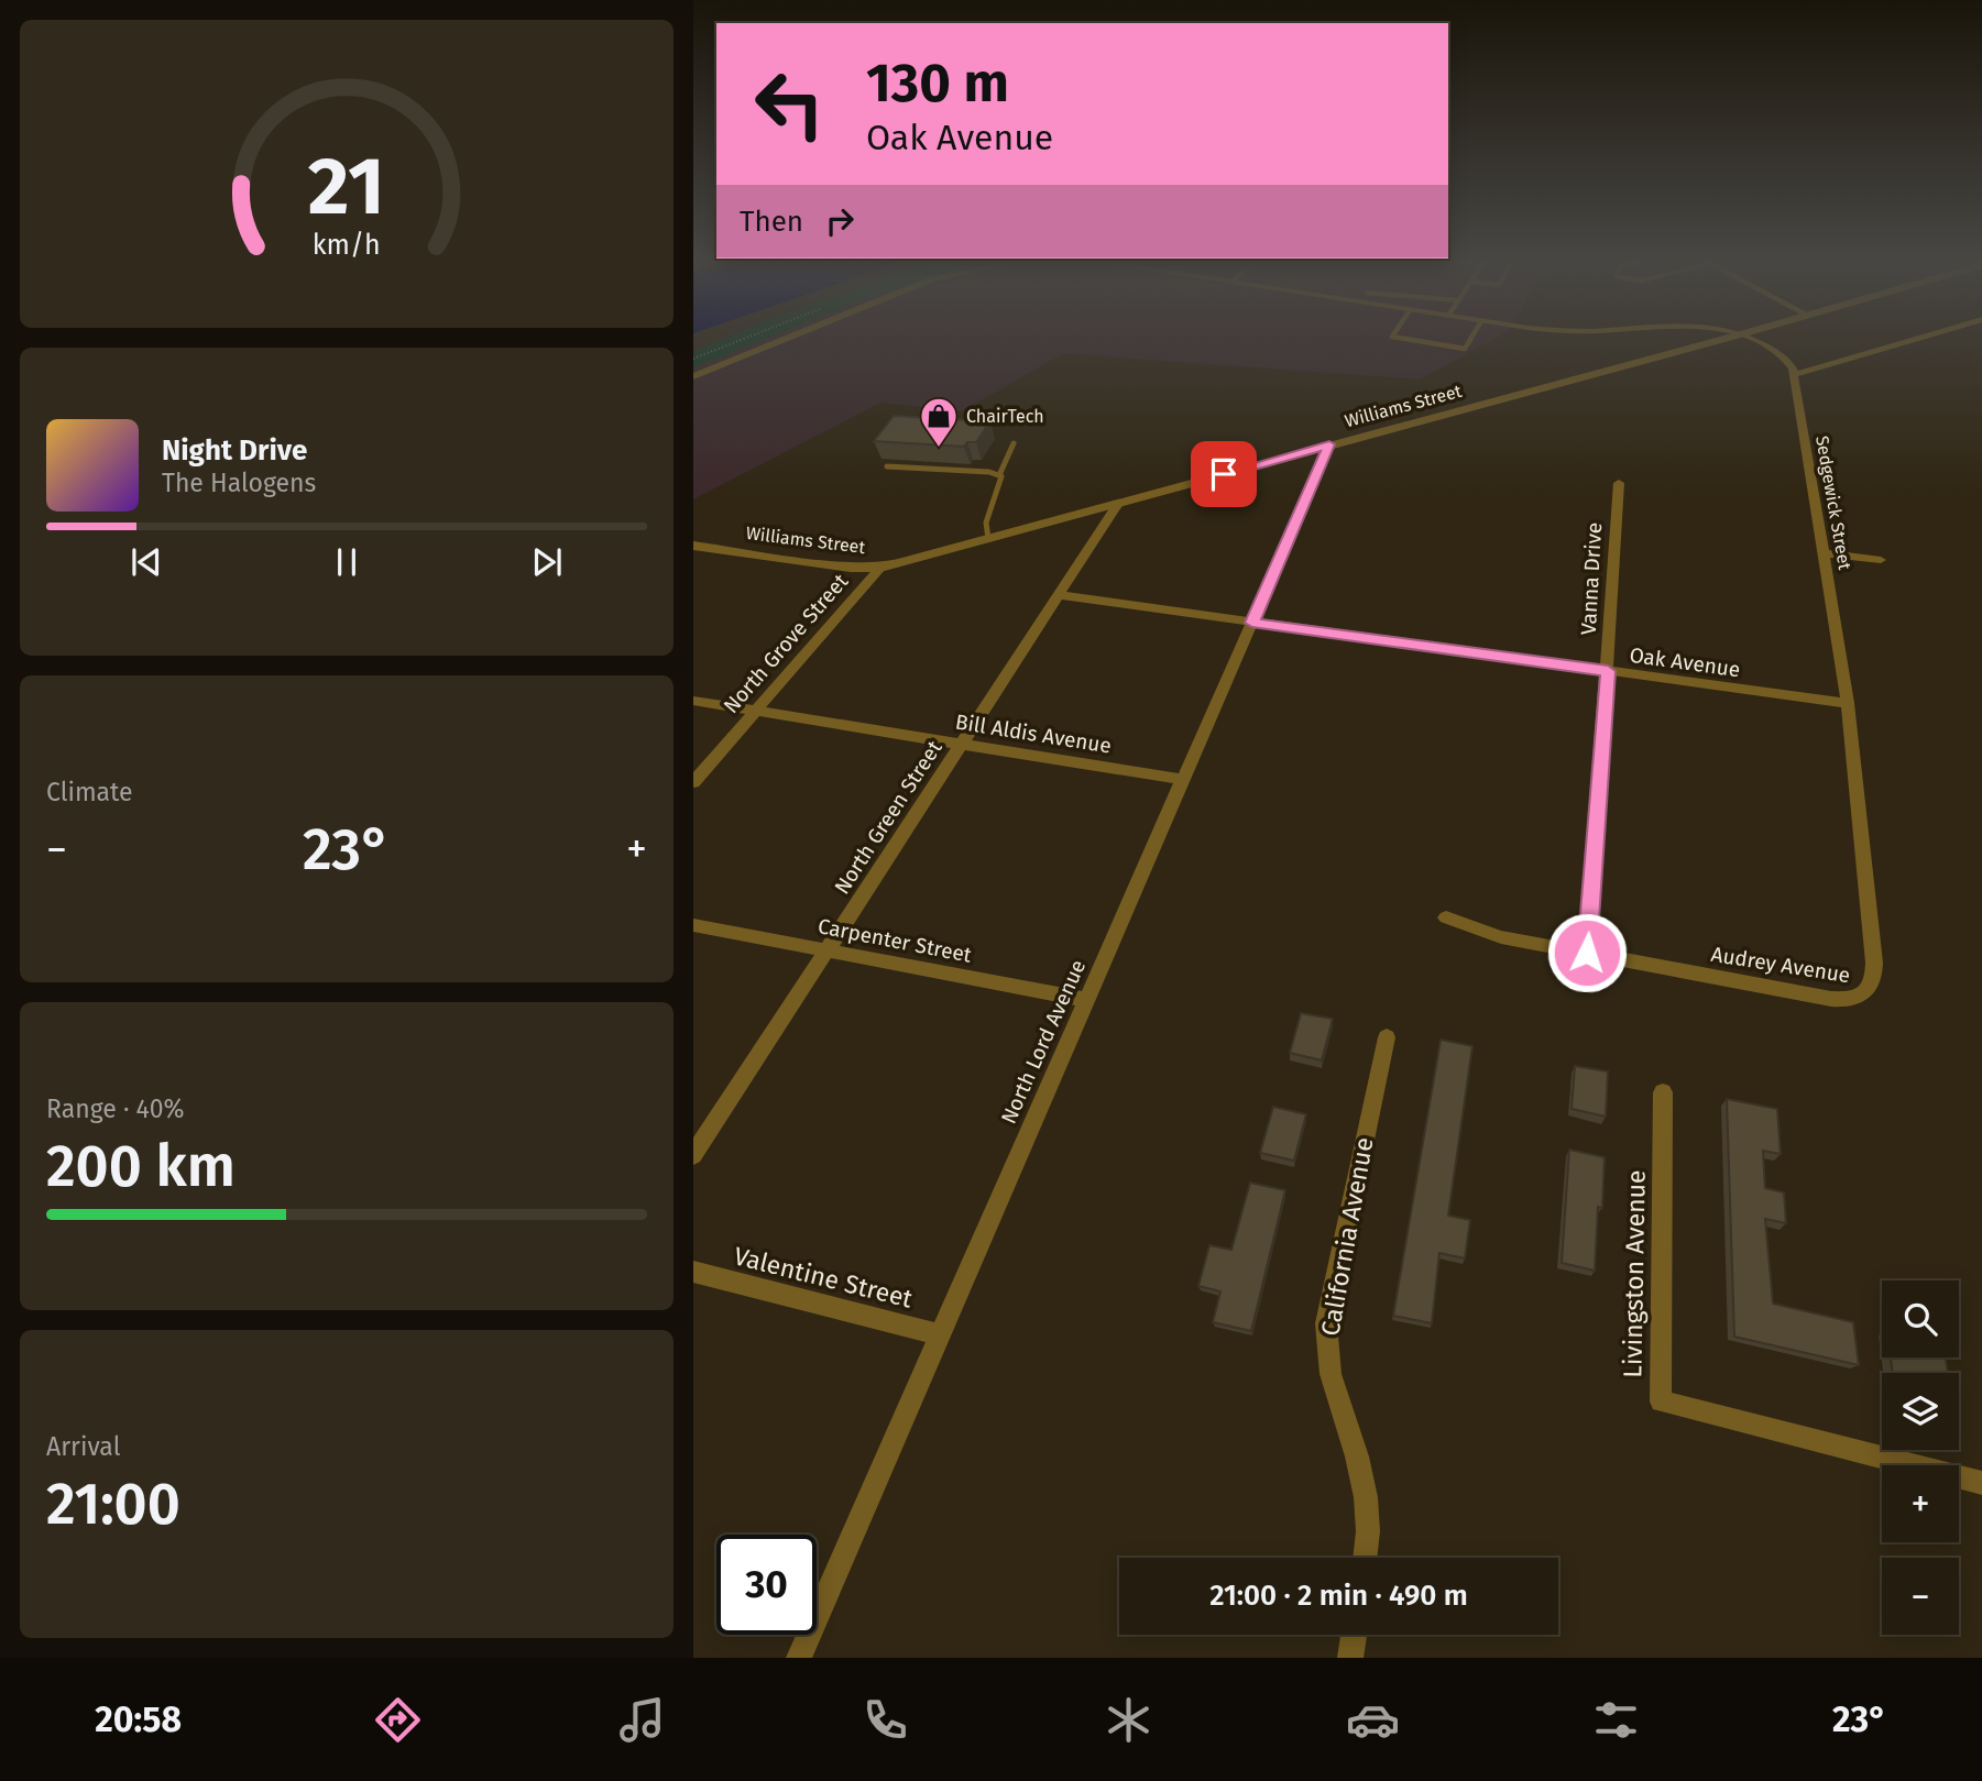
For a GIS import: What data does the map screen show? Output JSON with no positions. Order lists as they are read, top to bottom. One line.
{"streets":{"street":["Williams Street","Sedgewick Street","Vanna Drive","North Grove Street","Oak Avenue","Bill Aldis Avenue","North Green Street","Carpenter Street","Audrey Avenue","North Lord Avenue","California Avenue","Livingston Avenue","Valentine Street"]},"crossings":[["Williams Street","North Grove Street"],["Williams Street","North Green Street"],["Williams Street","North Lord Avenue"],["Sedgewick Street","Oak Avenue"],["Sedgewick Street","Audrey Avenue"],["Vanna Drive","Oak Avenue"],["Vanna Drive","Audrey Avenue"],["North Grove Street","Bill Aldis Avenue"],["Oak Avenue","North Green Street"],["Oak Avenue","Audrey Avenue"],["Oak Avenue","North Lord Avenue"],["Bill Aldis Avenue","North Green Street"],["Bill Aldis Avenue","North Lord Avenue"],["North Green Street","Carpenter Street"],["Carpenter Street","North Lord Avenue"],["North Lord Avenue","Valentine Street"]],"places":{"shop":["ChairTech"]},"page":{"turn":["130 m","Oak Avenue"],"then":"Then","song":["Night Drive","The Halogens"],"tile":["Climate",["Range · 40%","200 km"],["Arrival","21:00"]],"heat":["−","23°","+"],"map_buttons":["+","−"],"limit":"30","trip":"21:00 · 2 min · 490 m","tabs":["20:58","23°"],"gauge":["21","km/h"]}}
